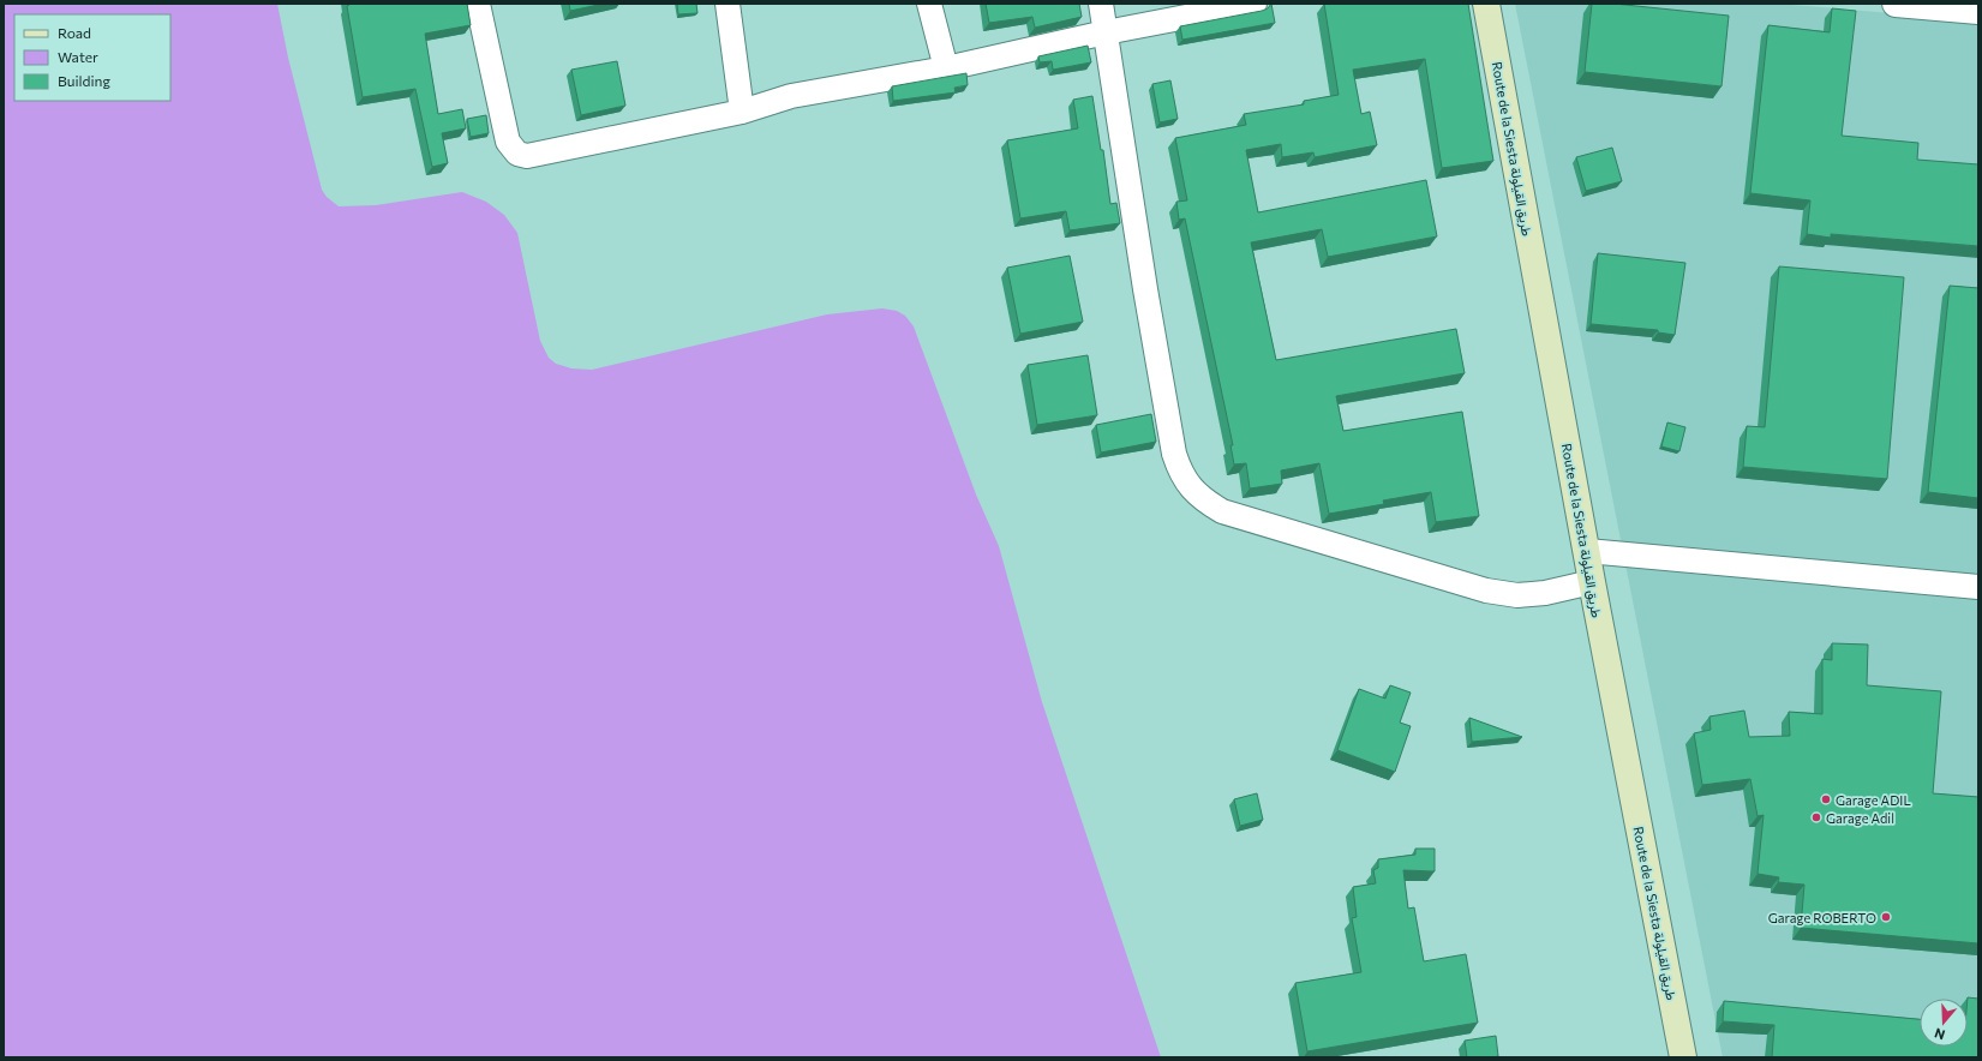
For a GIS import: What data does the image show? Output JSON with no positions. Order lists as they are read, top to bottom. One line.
{"streets":{"main road":["Route de la Siesta طريق القيلولة"]},"places":["Garage ADIL","Garage Adil","Garage ROBERTO"],"legend":["Road","Water","Building"],"north":"bottom"}
